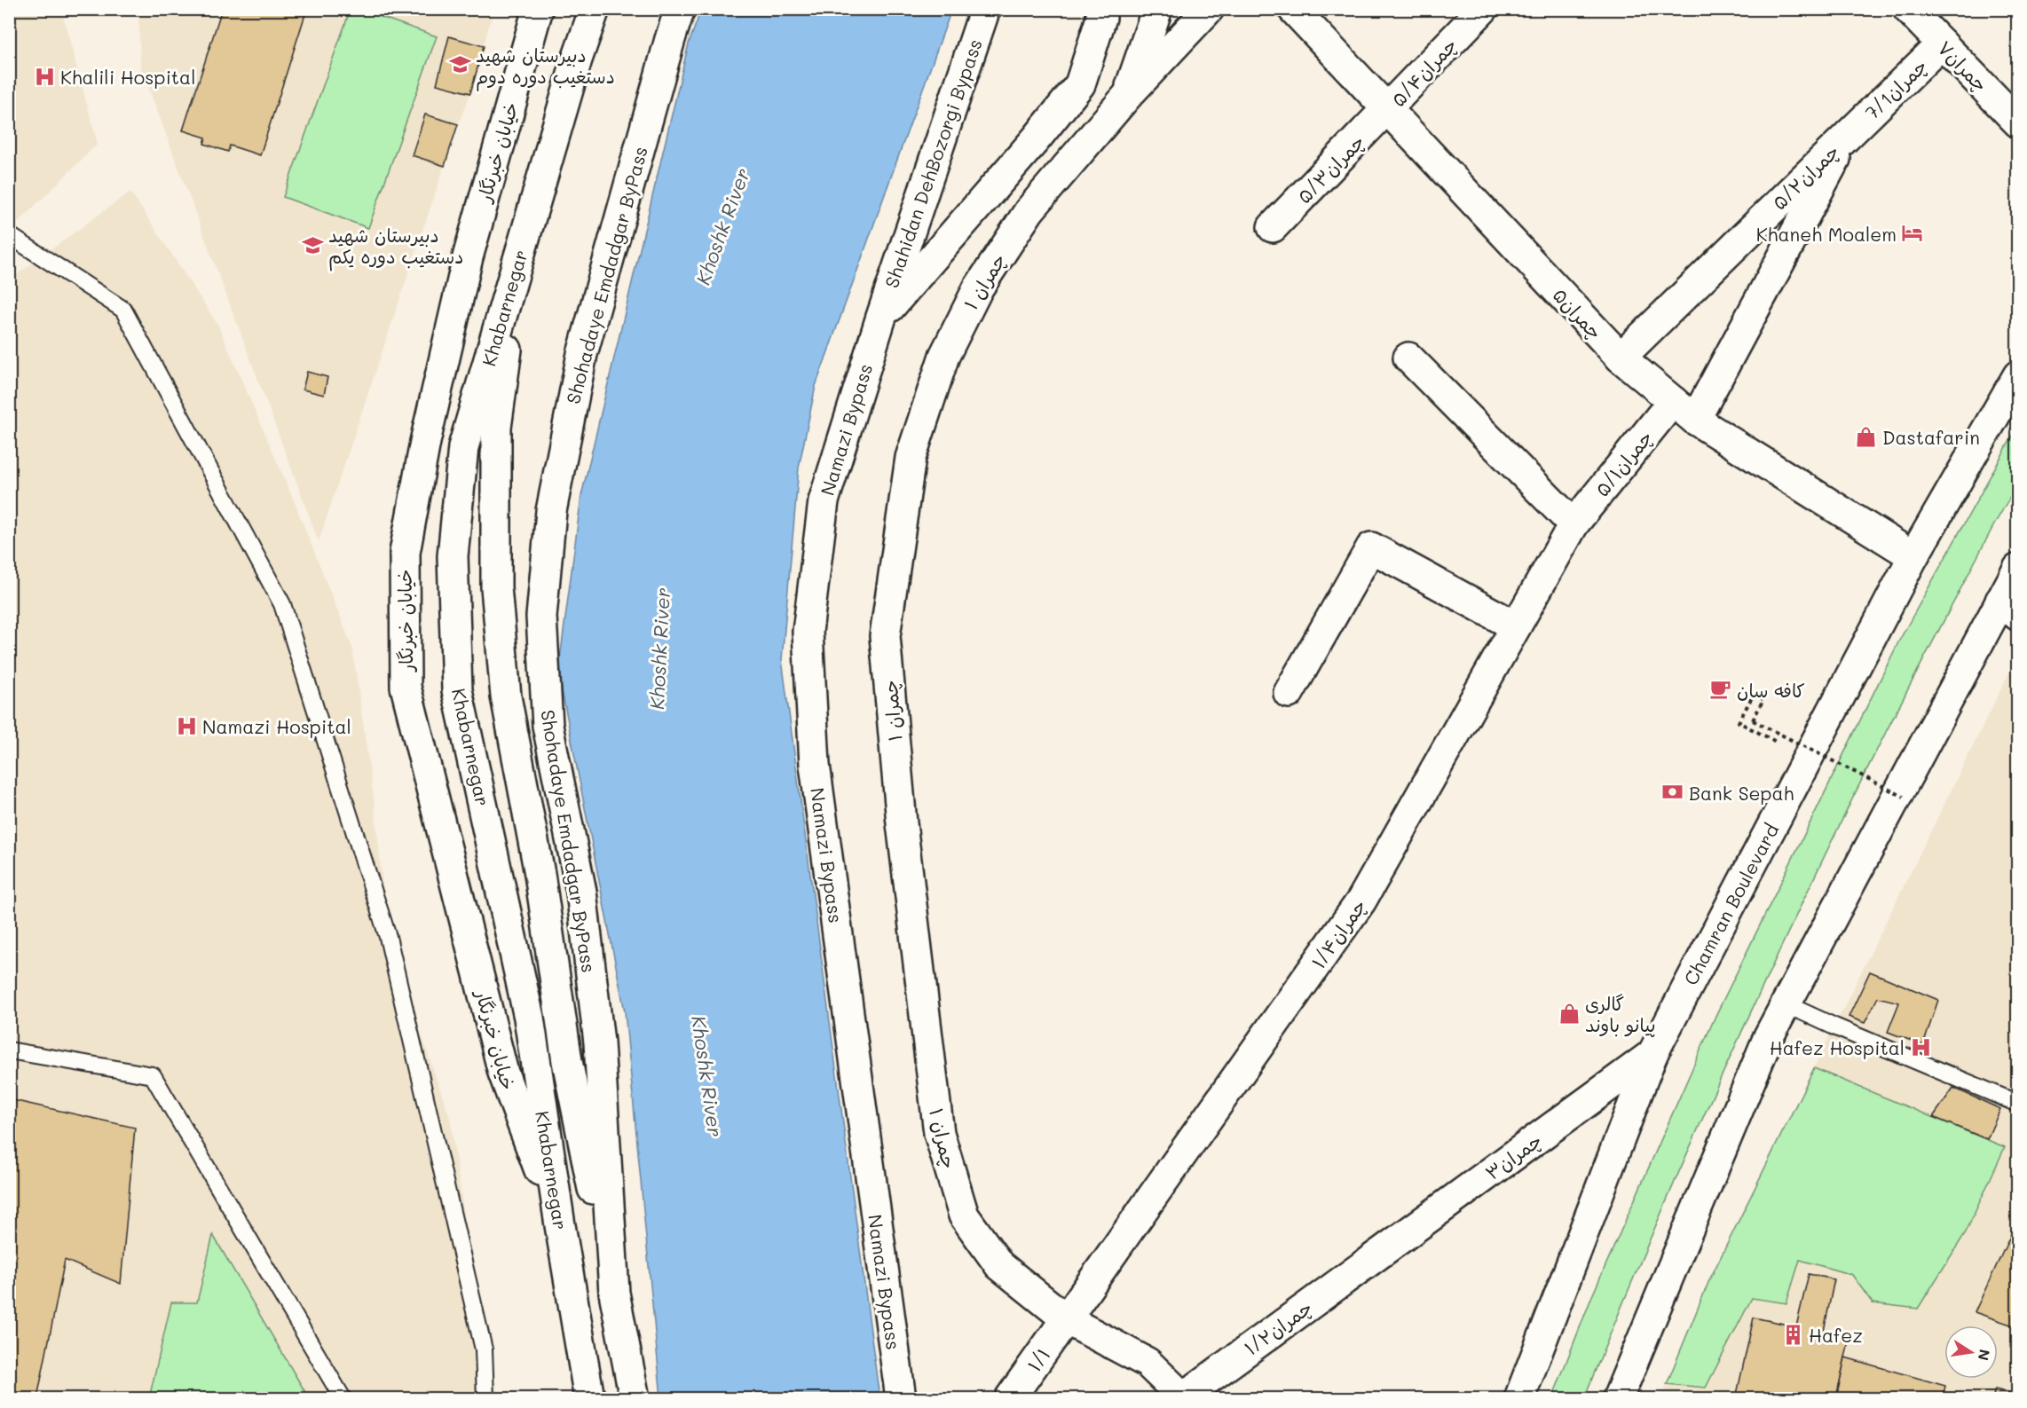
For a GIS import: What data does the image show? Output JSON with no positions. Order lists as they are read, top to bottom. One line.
{"streets":{"main road":["چمران۷","چمران۵/۴","7/1چمران","خیابان خبرنگار","Shahidan DehBozorgi Bypass","چمران۵/۳","چمران۵/۲","Shohadaye Emdadgar ByPass","چمران ۱","Khabarnegar","چمران۵","Namazi Bypass","چمران۵/۱","Chamran Boulevard","چمران۱/۴","چمران۳","چمران۱/۲","۱/۱"]},"crossings":[["چمران۷","7/1چمران"],["چمران۵/۴","چمران۵/۳"],["چمران۵/۴","چمران۵"],["7/1چمران","چمران۵/۲"],["خیابان خبرنگار","Khabarnegar"],["Shahidan DehBozorgi Bypass","Namazi Bypass"],["چمران۵/۳","چمران۵"],["چمران۵/۲","چمران۵"],["چمران ۱","چمران۱/۴"],["چمران ۱","چمران۱/۲"],["چمران ۱","۱/۱"],["چمران۵","چمران۵/۱"],["چمران۵","Chamran Boulevard"],["چمران۵/۱","چمران۱/۴"],["Chamran Boulevard","چمران۳"],["چمران۱/۴","۱/۱"],["چمران۳","چمران۱/۲"]],"water":["Khoshk River"],"places":{"school or university":["دبیرستان شهید دستغیب دوره دوم","دبیرستان شهید دستغیب دوره یکم"],"hospital":["Khalili Hospital","Namazi Hospital","Hafez Hospital"],"hotel":["Khaneh Moalem"],"shop":["Dastafarin","گالری پیانو باوند"],"cafe":["کافه سان"],"bank":["Bank Sepah"],"building":["Hafez"]},"north":"right"}
